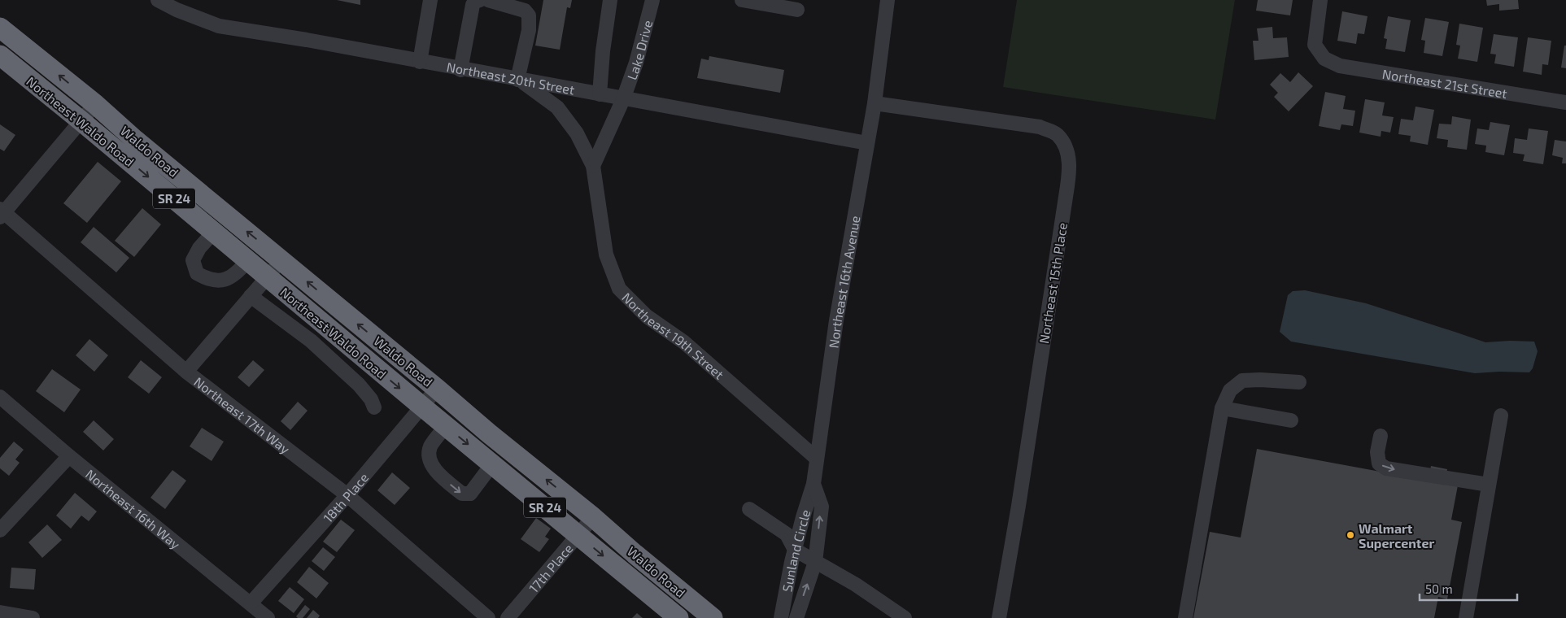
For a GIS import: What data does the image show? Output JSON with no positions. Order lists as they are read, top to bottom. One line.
{"streets":{"highway":["Northeast Waldo Road","Waldo Road","SR 24"],"street":["Lake Drive","Northeast 20th Street","Northeast 21st Street","Northeast 16th Avenue","Northeast 15th Place","Northeast 19th Street","Northeast 17th Way","18th Place","Northeast 16th Way","Sunland Circle","17th Place"]},"crossings":[["Lake Drive","Northeast 20th Street"],["Lake Drive","Northeast 19th Street"],["Northeast 20th Street","Northeast 16th Avenue"],["Northeast 20th Street","Northeast 19th Street"],["Northeast Waldo Road","Waldo Road"],["Northeast Waldo Road","18th Place"],["Northeast Waldo Road","17th Place"],["Waldo Road","18th Place"],["Waldo Road","17th Place"],["Northeast 16th Avenue","Northeast 15th Place"],["Northeast 16th Avenue","Northeast 19th Street"],["Northeast 16th Avenue","Sunland Circle"],["Northeast 17th Way","18th Place"],["18th Place","Northeast 16th Way"]],"one_way":["Waldo Road"],"places":["Walmart Supercenter"],"scale_bar":"50 m"}
